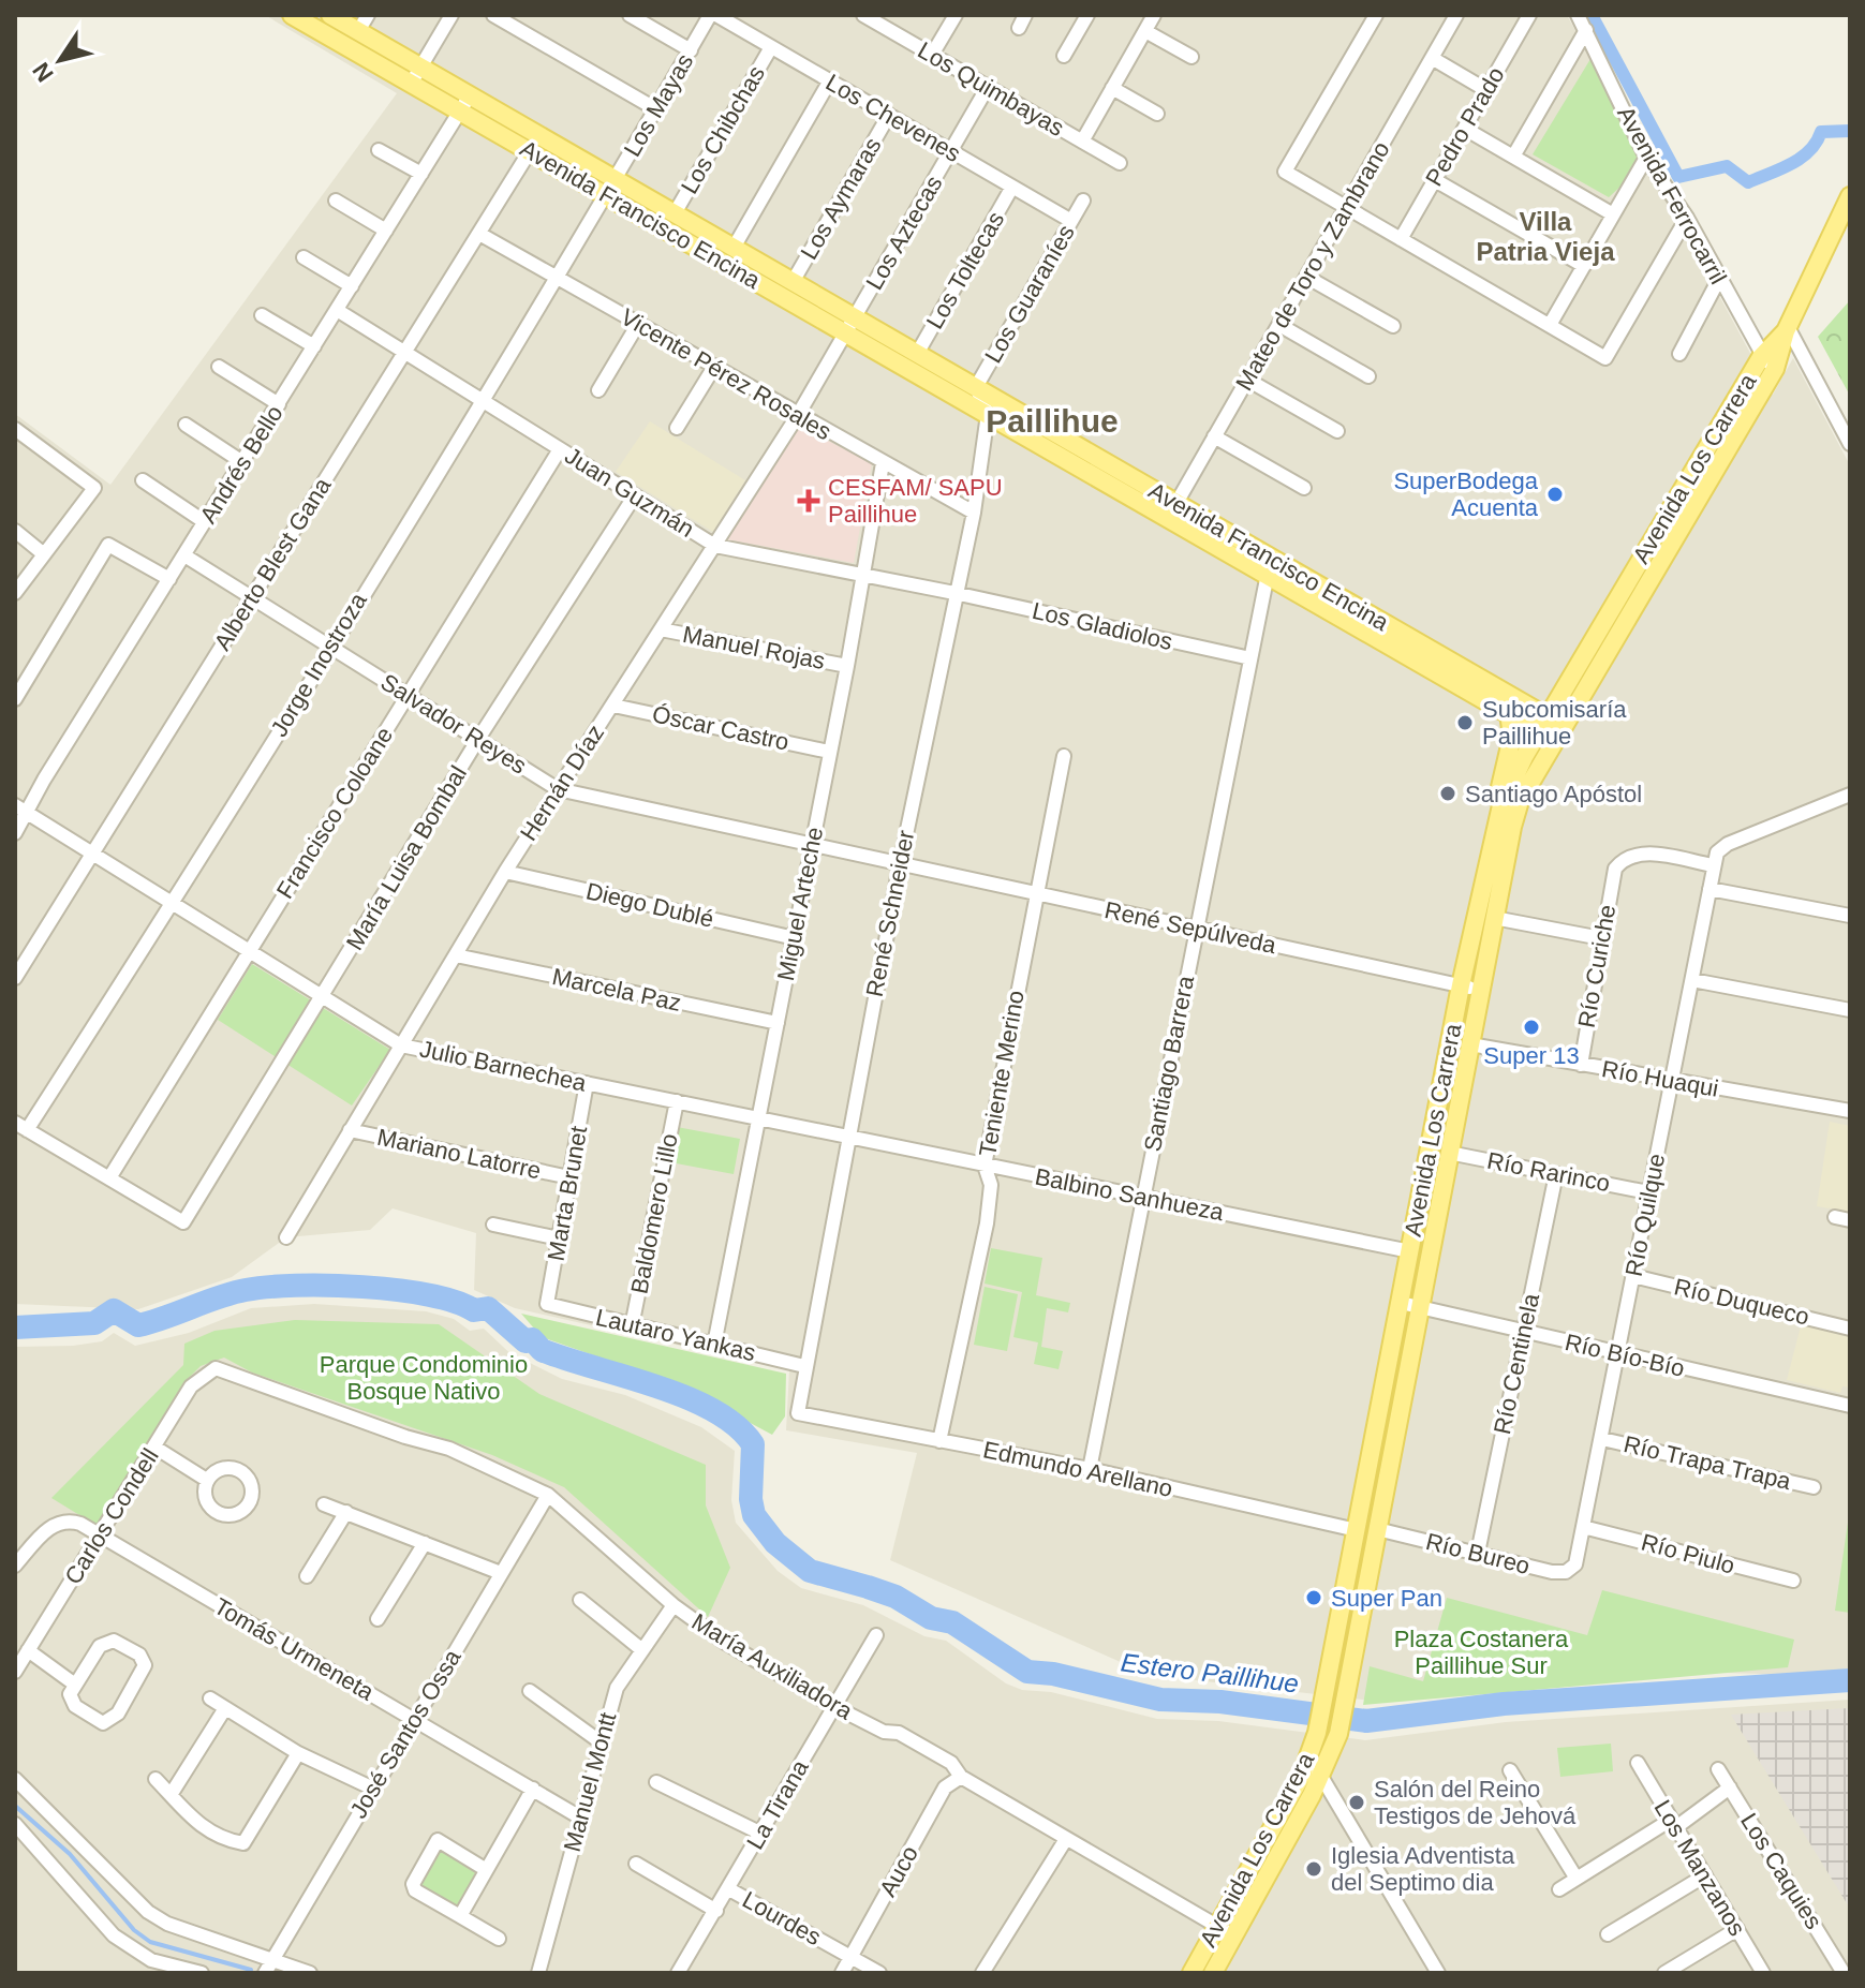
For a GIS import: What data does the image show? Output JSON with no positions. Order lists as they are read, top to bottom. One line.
{"streets":{"main road":["Avenida Francisco Encina","Avenida Los Carrera"],"street":["Los Quimbayas","Los Mayas","Los Chevenes","Pedro Prado","Los Chibchas","Avenida Ferrocarril","Los Aymaras","Los Aztecas","Mateo de Toro y Zambrano","Los Toltecas","Los Guaraníes","Vicente Pérez Rosales","Andrés Bello","Juan Guzmán","Alberto Blest Gana","Los Gladiolos","Manuel Rojas","Jorge Inostroza","Salvador Reyes","Óscar Castro","Hernán Díaz","Francisco Coloane","María Luisa Bombal","Miguel Arteche","Diego Dublé","René Schneider","René Sepúlveda","Río Curiche","Marcela Paz","Santiago Barrera","Julio Barnechea","Teniente Merino","Río Huaqui","Mariano Latorre","Río Rarinco","Marta Brunet","Balbino Sanhueza","Baldomero Lillo","Río Quilque","Río Duqueco","Lautaro Yankas","Río Bío-Bío","Río Centinela","Río Trapa Trapa","Edmundo Arellano","Carlos Condell","Río Bureo","Río Piulo","Tomás Urmeneta","María Auxiliadora","José Santos Ossa","Manuel Montt","La Tirana","Los Manzanos","Auco","Los Caquies","Lourdes"]},"crossings":[["Los Quimbayas","Los Aztecas"],["Los Mayas","Los Chevenes"],["Los Mayas","Avenida Francisco Encina"],["Los Mayas","Jorge Inostroza"],["Los Chevenes","Los Chibchas"],["Los Chevenes","Los Aymaras"],["Los Chevenes","Los Aztecas"],["Los Chevenes","Los Toltecas"],["Los Chevenes","Los Guaraníes"],["Los Chibchas","Avenida Francisco Encina"],["Avenida Ferrocarril","Avenida Los Carrera"],["Los Aymaras","Avenida Francisco Encina"],["Avenida Francisco Encina","Los Aztecas"],["Avenida Francisco Encina","Mateo de Toro y Zambrano"],["Avenida Francisco Encina","Los Toltecas"],["Avenida Francisco Encina","Los Guaraníes"],["Avenida Francisco Encina","Andrés Bello"],["Avenida Francisco Encina","Avenida Los Carrera"],["Avenida Francisco Encina","Alberto Blest Gana"],["Avenida Francisco Encina","Jorge Inostroza"],["Avenida Francisco Encina","Hernán Díaz"],["Avenida Francisco Encina","René Schneider"],["Avenida Francisco Encina","Santiago Barrera"],["Los Aztecas","Hernán Díaz"],["Vicente Pérez Rosales","Alberto Blest Gana"],["Vicente Pérez Rosales","Jorge Inostroza"],["Vicente Pérez Rosales","Hernán Díaz"],["Vicente Pérez Rosales","Miguel Arteche"],["Vicente Pérez Rosales","René Schneider"],["Andrés Bello","Juan Guzmán"],["Andrés Bello","Salvador Reyes"],["Andrés Bello","Julio Barnechea"],["Avenida Los Carrera","René Sepúlveda"],["Avenida Los Carrera","Río Huaqui"],["Avenida Los Carrera","Río Rarinco"],["Avenida Los Carrera","Balbino Sanhueza"],["Avenida Los Carrera","Río Bío-Bío"],["Avenida Los Carrera","Edmundo Arellano"],["Avenida Los Carrera","Río Bureo"],["Avenida Los Carrera","María Auxiliadora"],["Juan Guzmán","Alberto Blest Gana"],["Juan Guzmán","Los Gladiolos"],["Juan Guzmán","Jorge Inostroza"],["Juan Guzmán","Hernán Díaz"],["Juan Guzmán","Francisco Coloane"],["Juan Guzmán","María Luisa Bombal"],["Juan Guzmán","Miguel Arteche"],["Juan Guzmán","René Schneider"],["Alberto Blest Gana","Salvador Reyes"],["Alberto Blest Gana","Julio Barnechea"],["Los Gladiolos","René Schneider"],["Los Gladiolos","Santiago Barrera"],["Manuel Rojas","Hernán Díaz"],["Manuel Rojas","Miguel Arteche"],["Jorge Inostroza","Salvador Reyes"],["Jorge Inostroza","Julio Barnechea"],["Salvador Reyes","Hernán Díaz"],["Salvador Reyes","Francisco Coloane"],["Salvador Reyes","María Luisa Bombal"],["Salvador Reyes","Miguel Arteche"],["Salvador Reyes","René Schneider"],["Salvador Reyes","René Sepúlveda"],["Óscar Castro","Hernán Díaz"],["Óscar Castro","Miguel Arteche"],["Hernán Díaz","Diego Dublé"],["Hernán Díaz","Marcela Paz"],["Hernán Díaz","Julio Barnechea"],["Hernán Díaz","Mariano Latorre"],["Francisco Coloane","María Luisa Bombal"],["Francisco Coloane","Julio Barnechea"],["María Luisa Bombal","Julio Barnechea"],["Miguel Arteche","Diego Dublé"],["Miguel Arteche","Marcela Paz"],["Miguel Arteche","Julio Barnechea"],["Miguel Arteche","Lautaro Yankas"],["René Schneider","René Sepúlveda"],["René Schneider","Julio Barnechea"],["René Schneider","Balbino Sanhueza"],["René Schneider","Lautaro Yankas"],["René Schneider","Edmundo Arellano"],["René Sepúlveda","Santiago Barrera"],["René Sepúlveda","Teniente Merino"],["Río Curiche","Río Huaqui"],["Río Curiche","Río Quilque"],["Santiago Barrera","Balbino Sanhueza"],["Santiago Barrera","Edmundo Arellano"],["Julio Barnechea","Marta Brunet"],["Julio Barnechea","Balbino Sanhueza"],["Julio Barnechea","Baldomero Lillo"],["Teniente Merino","Balbino Sanhueza"],["Teniente Merino","Edmundo Arellano"],["Río Huaqui","Río Quilque"],["Mariano Latorre","Marta Brunet"],["Río Rarinco","Río Quilque"],["Río Rarinco","Río Centinela"],["Marta Brunet","Lautaro Yankas"],["Baldomero Lillo","Lautaro Yankas"],["Río Quilque","Río Duqueco"],["Río Quilque","Río Bío-Bío"],["Río Quilque","Río Trapa Trapa"],["Río Quilque","Río Bureo"],["Río Quilque","Río Piulo"],["Río Bío-Bío","Río Centinela"],["Río Centinela","Río Bureo"],["Carlos Condell","Tomás Urmeneta"],["Carlos Condell","María Auxiliadora"],["Tomás Urmeneta","José Santos Ossa"],["Tomás Urmeneta","Manuel Montt"],["María Auxiliadora","José Santos Ossa"],["María Auxiliadora","Manuel Montt"],["María Auxiliadora","La Tirana"],["María Auxiliadora","Auco"],["La Tirana","Lourdes"],["Auco","Lourdes"]],"districts":["Villa Patria Vieja","Paillihue"],"water":["Estero Paillihue"],"parks":["Parque Condominio Bosque Nativo","Plaza Costanera Paillihue Sur"],"places":{"other":["SuperBodega Acuenta","Subcomisaría Paillihue","Santiago Apóstol","Super 13","Super Pan","Salón del Reino Testigos de Jehová","Iglesia Adventista del Septimo dia"],"health":["CESFAM/ SAPU Paillihue"]},"north":"bottom left"}
